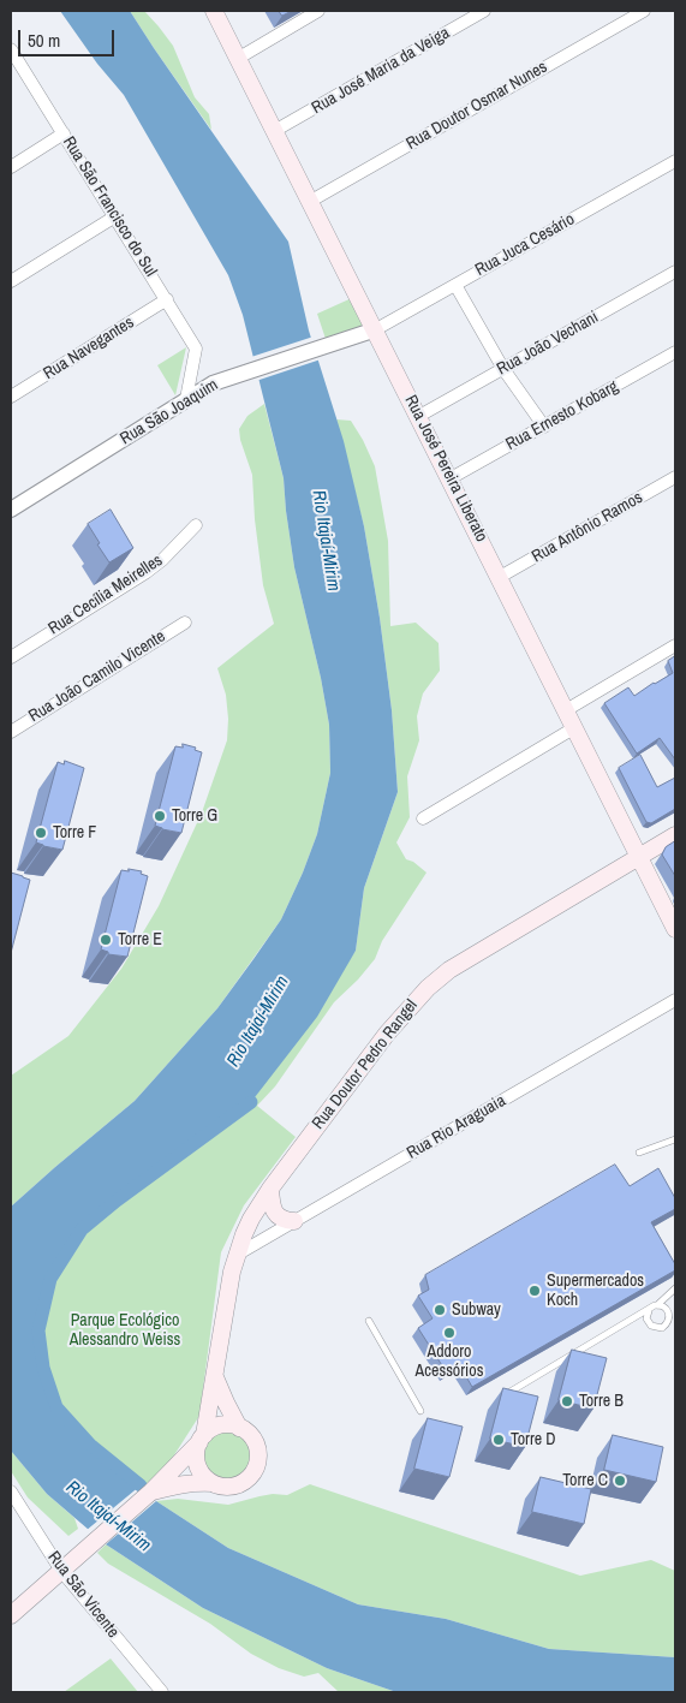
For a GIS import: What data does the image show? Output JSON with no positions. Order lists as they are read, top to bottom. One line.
{"streets":{"main road":["Rua José Pereira Liberato","Rua Doutor Pedro Rangel"],"street":["Rua José Maria da Veiga","Rua Doutor Osmar Nunes","Rua São Francisco do Sul","Rua Juca Cesário","Rua João Vechani","Rua Navegantes","Rua São Joaquim","Rua Ernesto Kobarg","Rua Antônio Ramos","Rua Cecília Meirelles","Rua João Camilo Vicente","Rua Rio Araguaia","Rua São Vicente"]},"crossings":[["Rua José Maria da Veiga","Rua José Pereira Liberato"],["Rua Doutor Osmar Nunes","Rua José Pereira Liberato"],["Rua São Francisco do Sul","Rua Navegantes"],["Rua São Francisco do Sul","Rua São Joaquim"],["Rua Juca Cesário","Rua São Joaquim"],["Rua Juca Cesário","Rua José Pereira Liberato"],["Rua João Vechani","Rua José Pereira Liberato"],["Rua São Joaquim","Rua José Pereira Liberato"],["Rua Ernesto Kobarg","Rua José Pereira Liberato"],["Rua José Pereira Liberato","Rua Antônio Ramos"],["Rua José Pereira Liberato","Rua Doutor Pedro Rangel"],["Rua Doutor Pedro Rangel","Rua Rio Araguaia"]],"water":["Rio Itajaí-Mirim"],"parks":["Parque Ecológico Alessandro Weiss"],"places":["Torre G","Torre F","Torre E","Supermercados Koch","Subway","Addoro Acessórios","Torre B","Torre D","Torre C"],"scale_bar":"50 m"}
